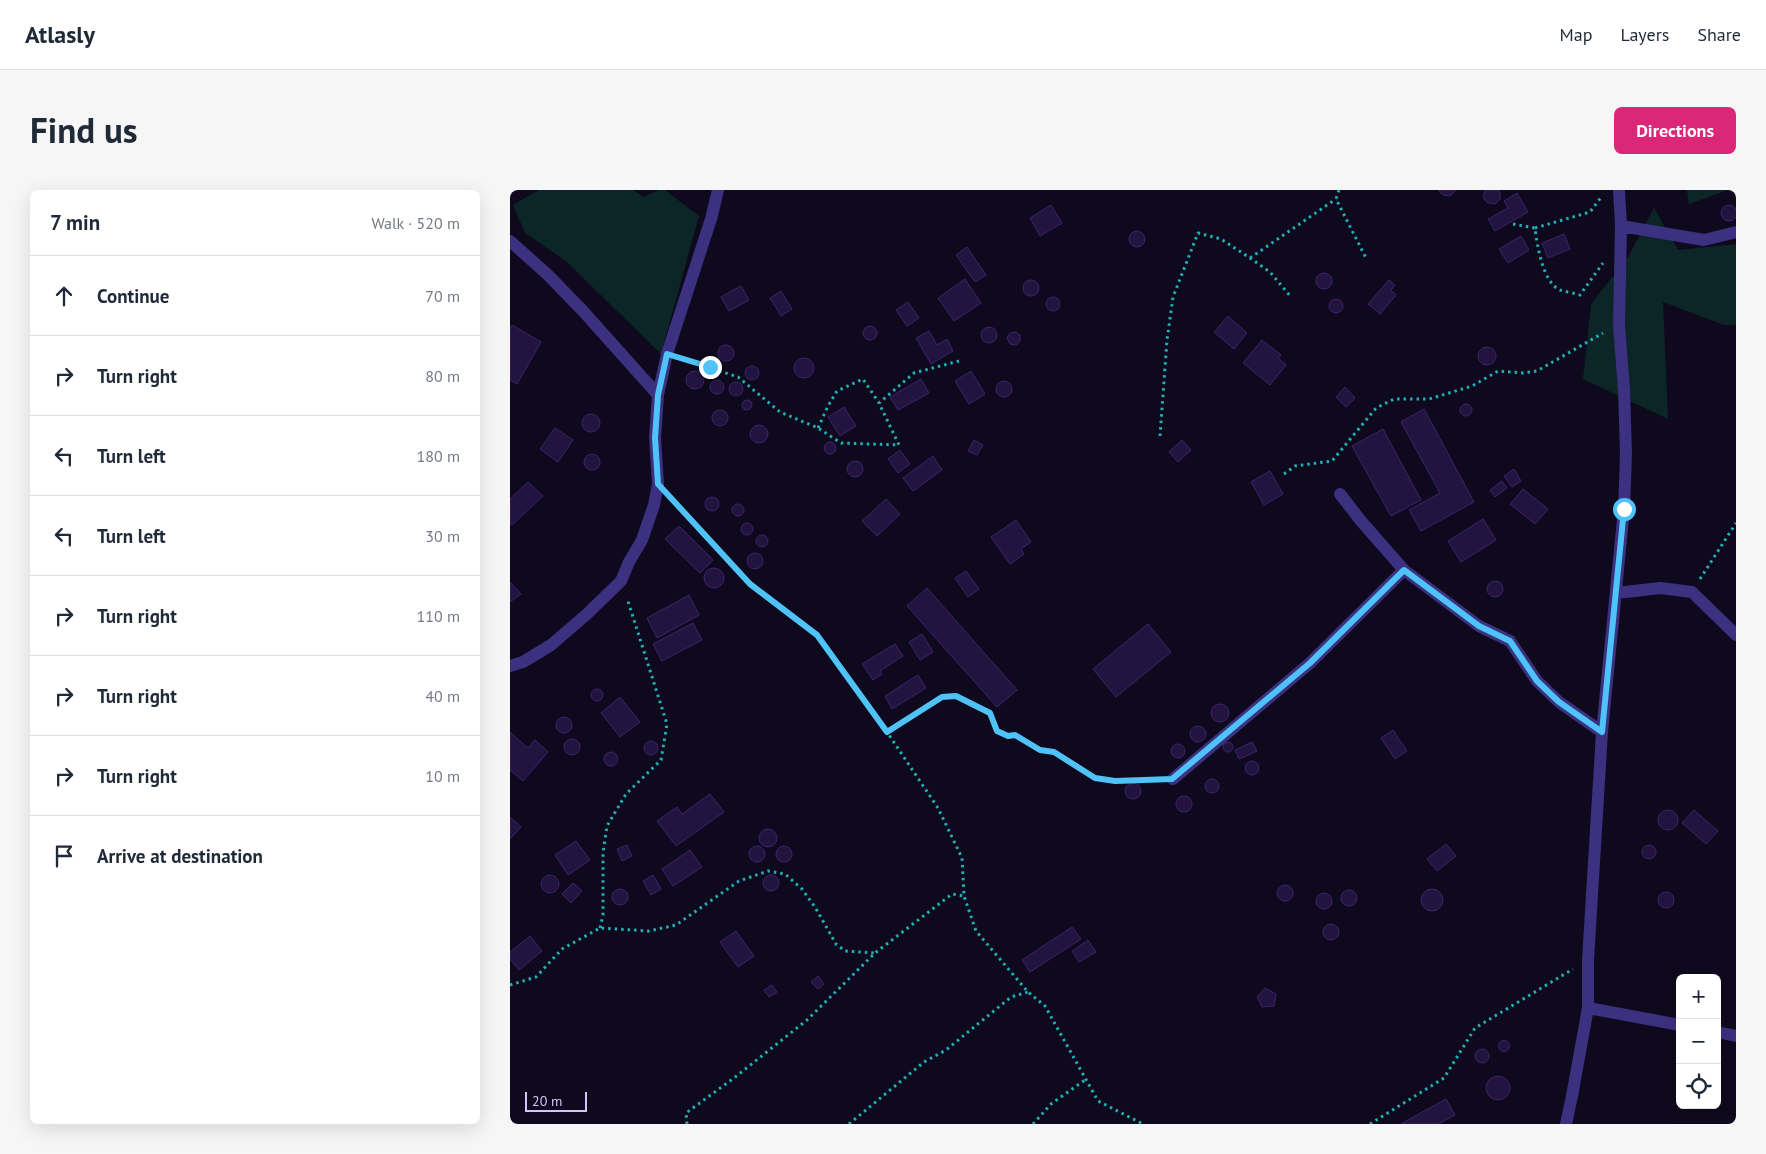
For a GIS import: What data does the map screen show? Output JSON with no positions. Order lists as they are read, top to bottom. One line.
{"scale_bar":"20 m","page":{"header":"Atlasly","nav":["Map","Layers","Share"],"title":"Find us","buttons":"Directions","heading":["7 min","Walk · 520 m"],"list":[["Continue","70 m"],["Turn right","80 m"],["Turn left","180 m"],["Turn left","30 m"],["Turn right","110 m"],["Turn right","40 m"],["Turn right","10 m"],"Arrive at destination"],"map_buttons":["+","−"],"scale":"20 m"}}
